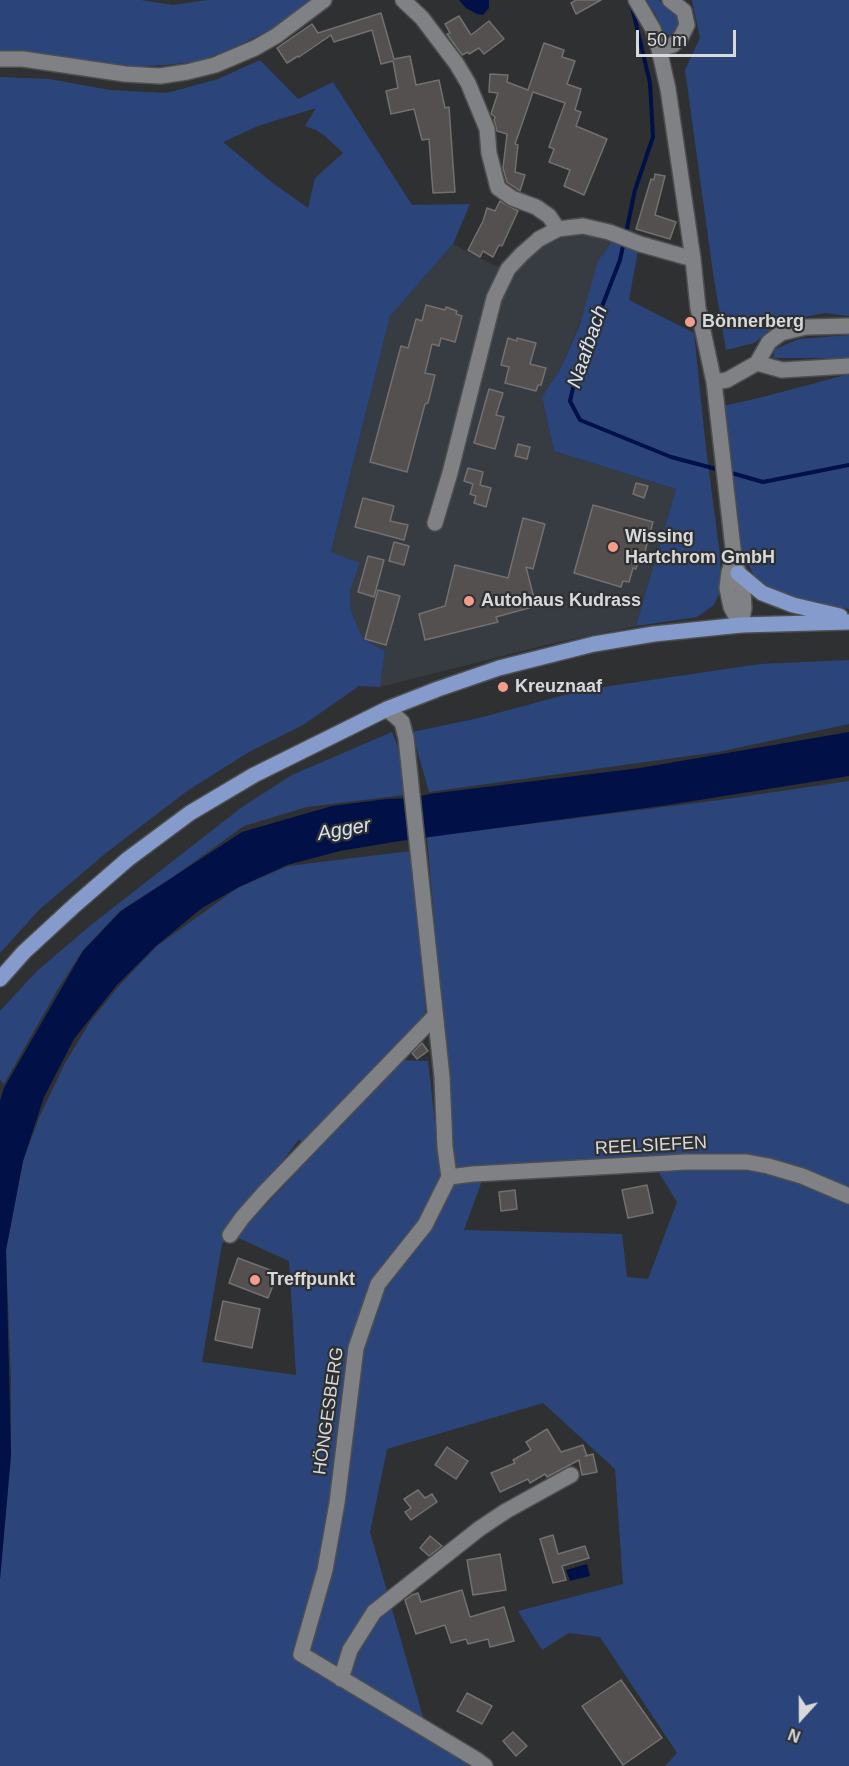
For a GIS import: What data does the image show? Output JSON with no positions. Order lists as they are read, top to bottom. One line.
{"streets":{"street":["REELSIEFEN","HÖNGESBERG"]},"crossings":[["REELSIEFEN","HÖNGESBERG"]],"water":["Naafbach","Agger"],"places":["Bönnerberg","Wissing Hartchrom GmbH","Autohaus Kudrass","Kreuznaaf","Treffpunkt"],"scale_bar":"50 m","north":"bottom"}
